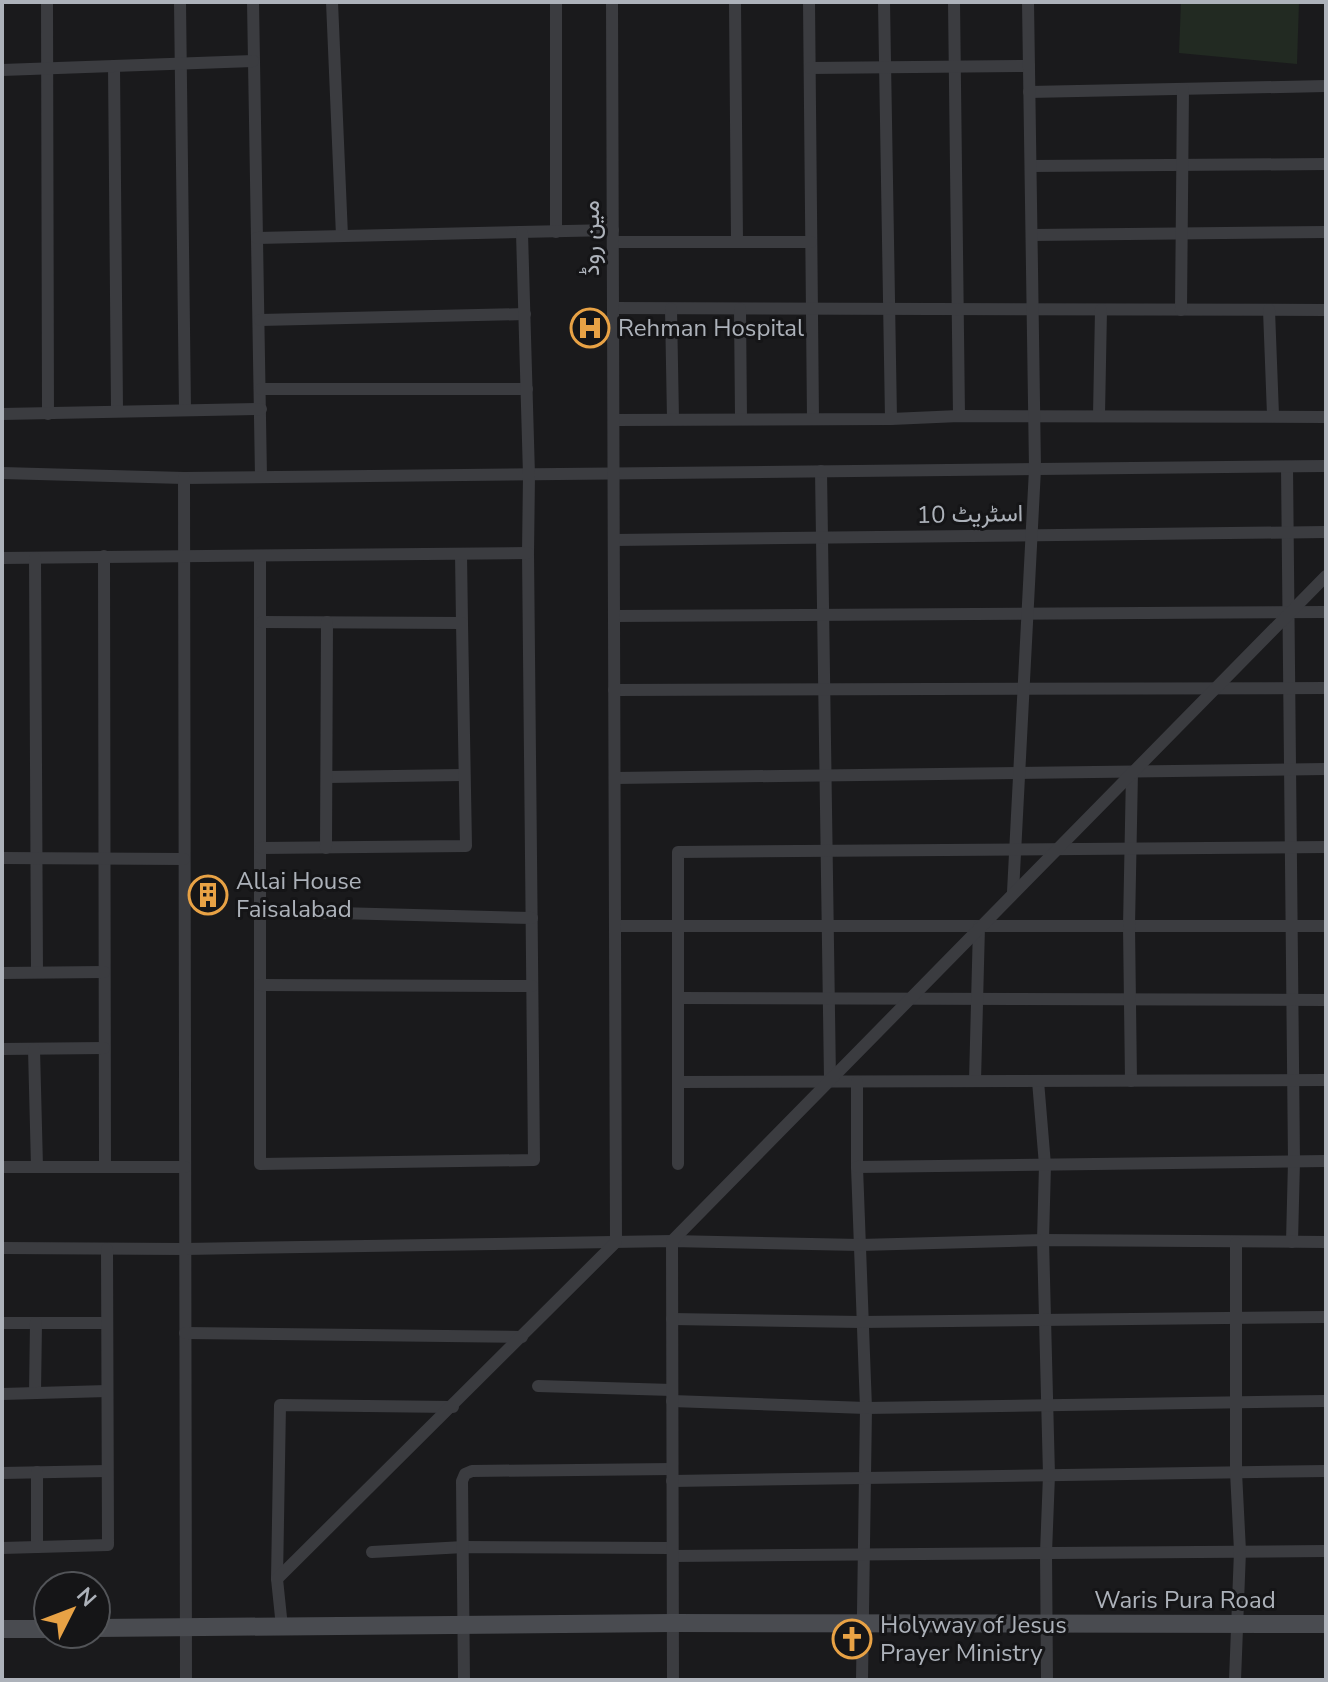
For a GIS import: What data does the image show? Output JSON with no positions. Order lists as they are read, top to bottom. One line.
{"streets":{"main road":["Waris Pura Road"],"street":["مین روڈ","اسٹریٹ 10"]},"crossings":[["مین روڈ","اسٹریٹ 10"]],"places":{"hospital":["Rehman Hospital"],"building":["Allai House Faisalabad"],"church":["Holyway of Jesus Prayer Ministry"]},"north":"top right"}
